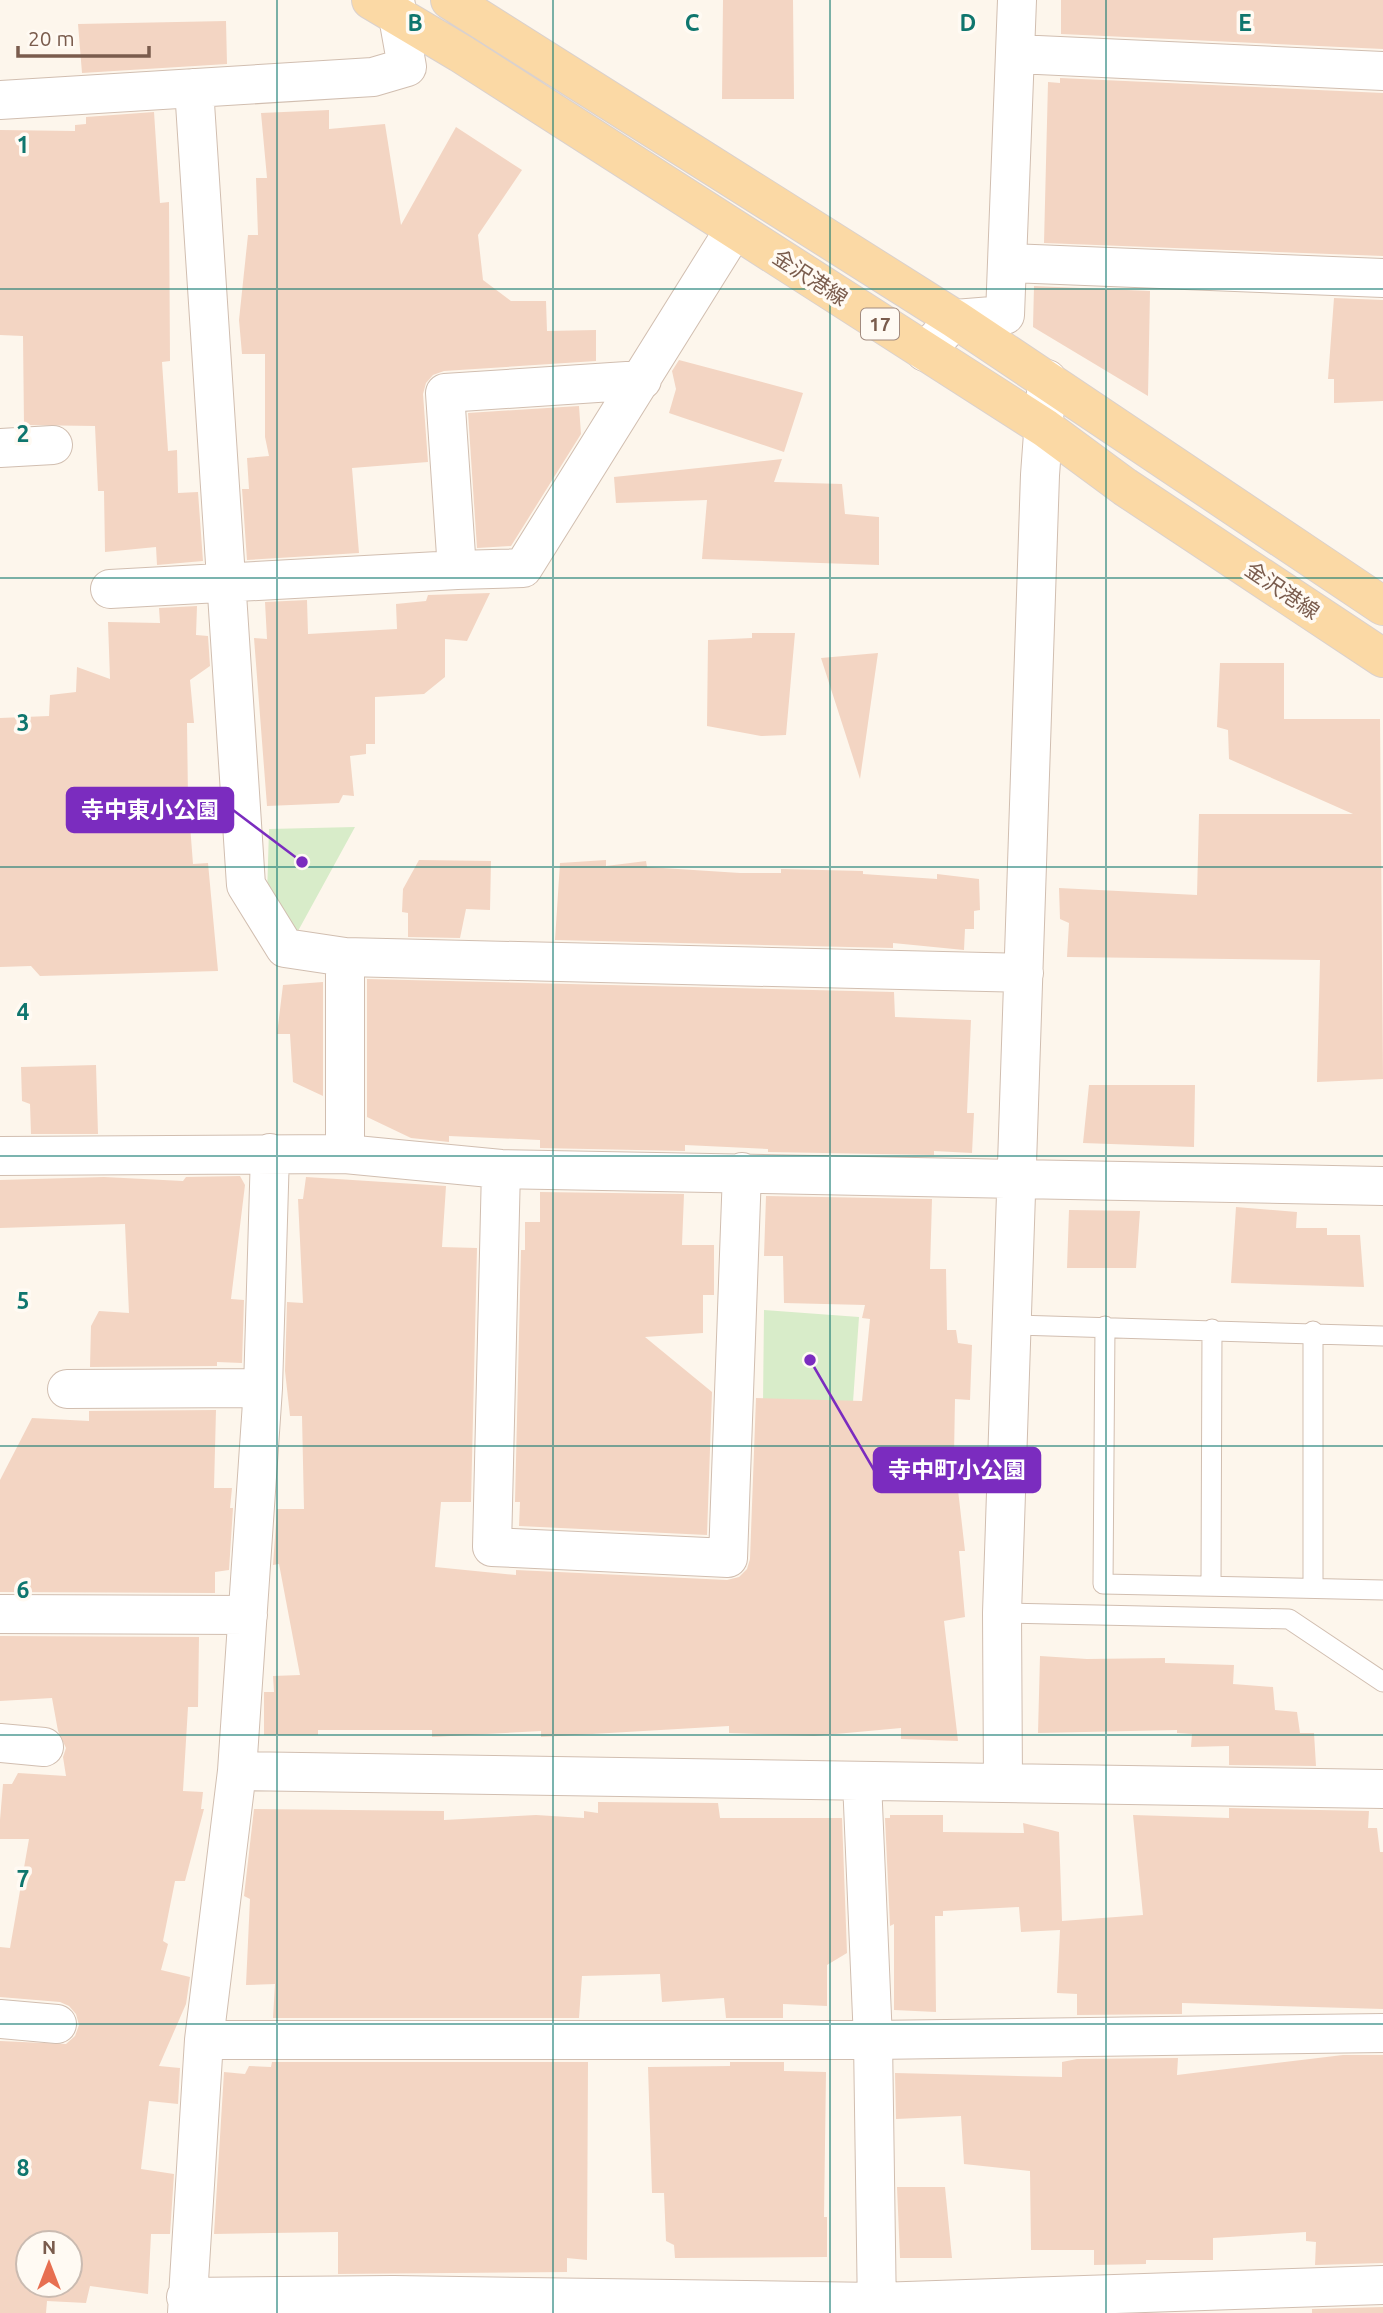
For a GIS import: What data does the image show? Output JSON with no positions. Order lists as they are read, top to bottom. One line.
{"streets":{"main road":["金沢港線","17"]},"places":["寺中東小公園","寺中町小公園"],"scale_bar":"20 m","north":"top","grid":{"columns":["B","C","D","E"],"rows":["1","2","3","4","5","6","7","8"]}}
